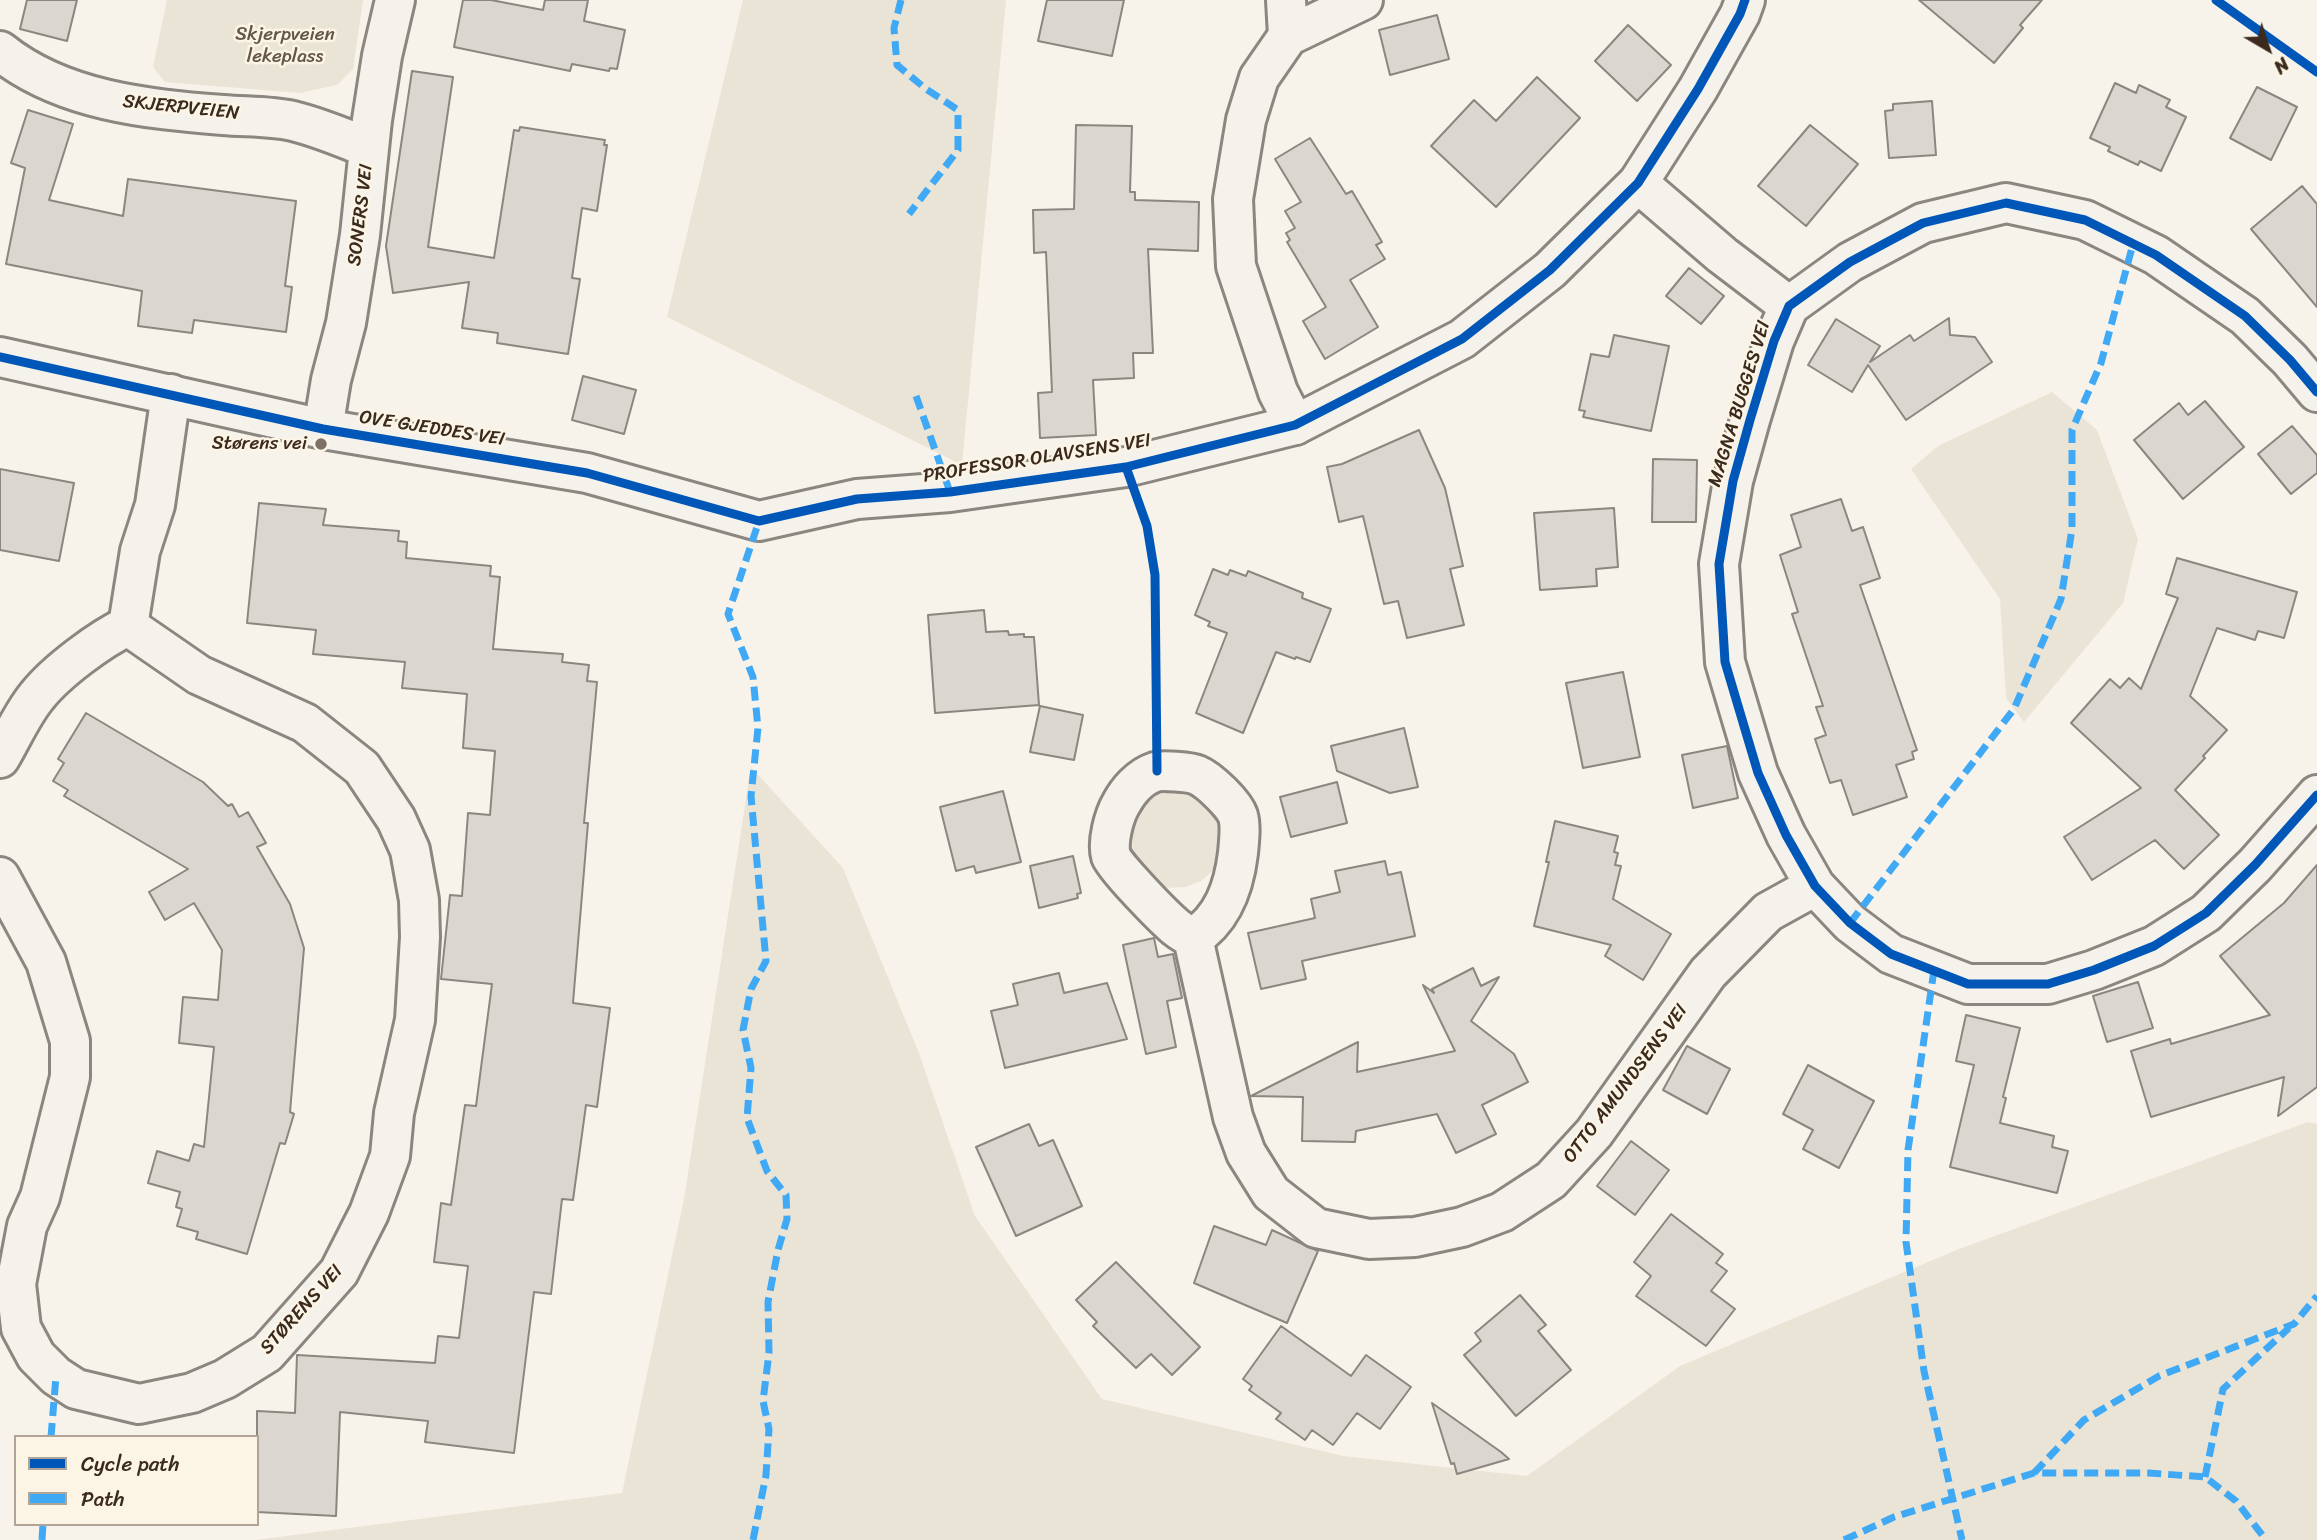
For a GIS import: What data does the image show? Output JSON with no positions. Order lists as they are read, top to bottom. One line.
{"streets":{"street":["SKJERPVEIEN","SONERS VEI","MAGNA BUGGES VEI","OVE GJEDDES VEI","PROFESSOR OLAVSENS VEI","OTTO AMUNDSENS VEI","STØRENS VEI"]},"crossings":[["SKJERPVEIEN","SONERS VEI"],["SONERS VEI","OVE GJEDDES VEI"],["MAGNA BUGGES VEI","PROFESSOR OLAVSENS VEI"],["MAGNA BUGGES VEI","OTTO AMUNDSENS VEI"],["OVE GJEDDES VEI","PROFESSOR OLAVSENS VEI"]],"parks":["Skjerpveien lekeplass"],"places":["Størens vei"],"legend":["Cycle path","Path"],"north":"bottom right"}
